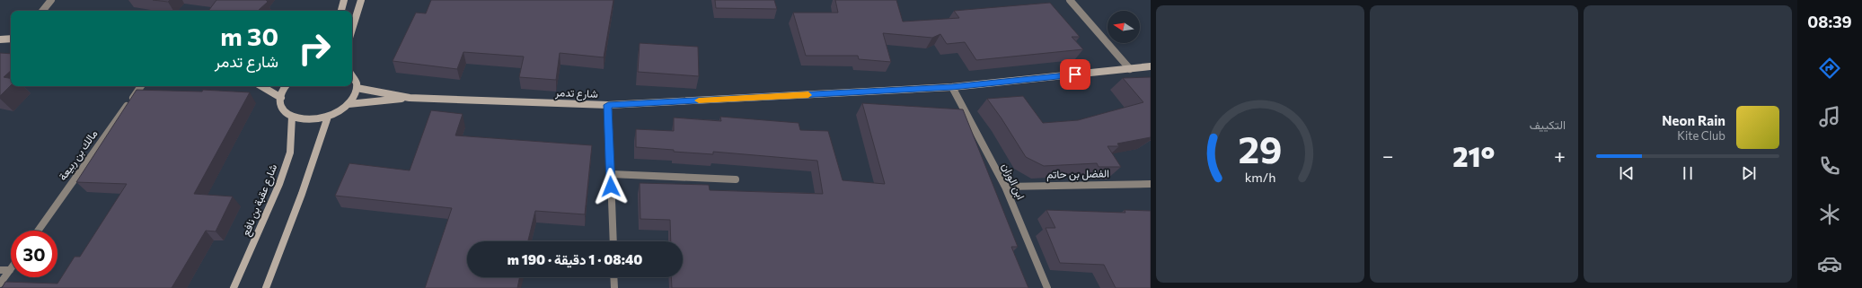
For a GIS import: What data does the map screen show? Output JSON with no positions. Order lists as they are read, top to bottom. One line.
{"streets":{"street":["شارع تدمر","مالك بن ربيعة","الفضل بن حاتم","ابن الوزان","شارع عقبة بن نافع"]},"crossings":[["شارع تدمر","ابن الوزان"],["الفضل بن حاتم","ابن الوزان"]],"north":"left","page":{"tabs":"08:39","tile":"التكييف","turn":["30 m","شارع تدمر"],"song":["Neon Rain","Kite Club"],"heat":["−","21°","+"],"limit":"30","trip":"08:40 · 1 دقيقة · 190 m","gauge":["29","km/h"]}}
